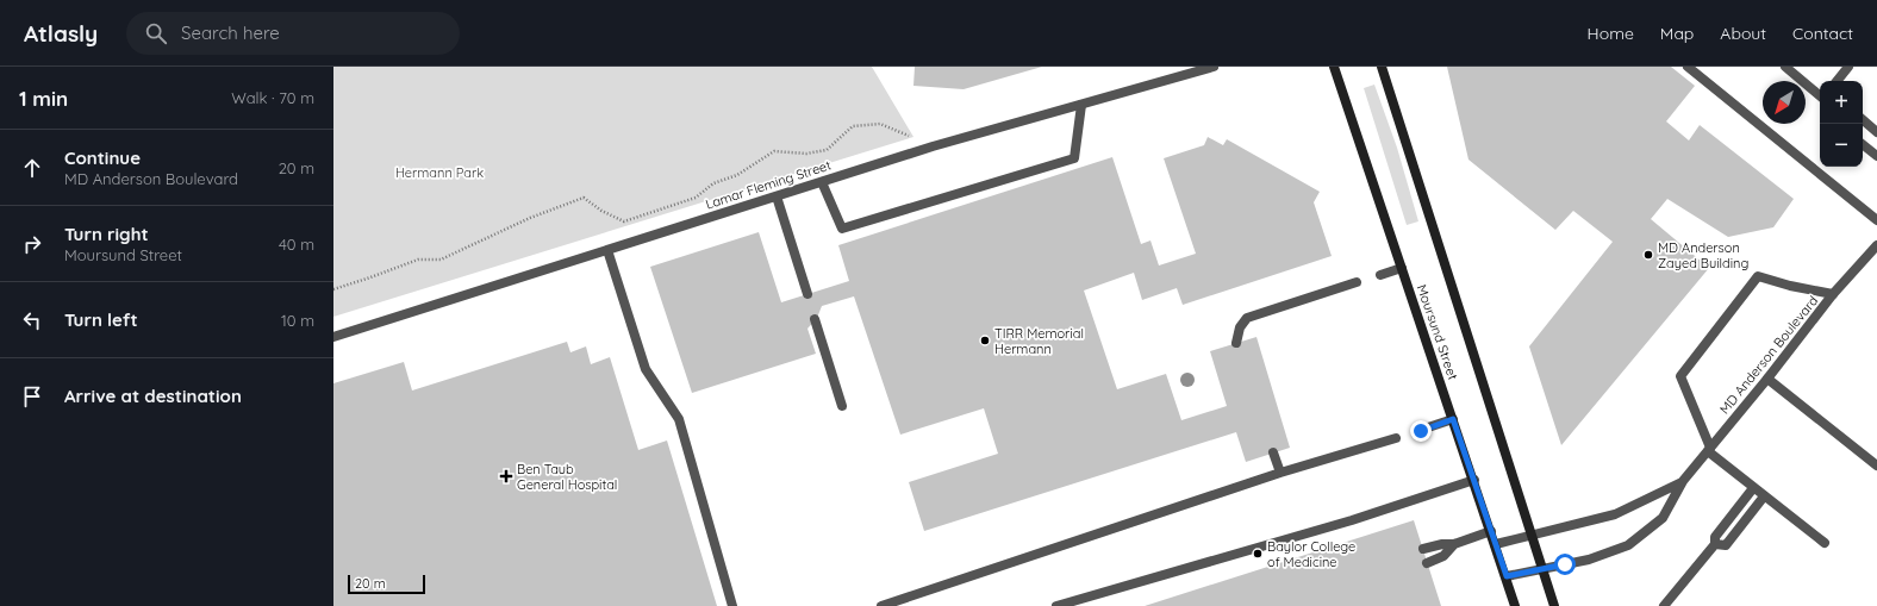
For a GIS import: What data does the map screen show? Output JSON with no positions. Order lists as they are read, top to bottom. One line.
{"streets":{"street":["Lamar Fleming Street","Moursund Street","MD Anderson Boulevard"]},"crossings":[["Moursund Street","MD Anderson Boulevard"]],"parks":["Hermann Park"],"places":{"other":["MD Anderson Zayed Building","TIRR Memorial Hermann","Baylor College of Medicine"],"health":["Ben Taub General Hospital"]},"scale_bar":"20 m","north":"bottom left","page":{"header":"Atlasly","search":"Search here","nav":["Home","Map","About","Contact"],"heading":["1 min","Walk · 70 m"],"map_buttons":["+","−"],"list":[["Continue","MD Anderson Boulevard","20 m"],["Turn right","Moursund Street","40 m"],["Turn left","10 m"],"Arrive at destination"],"scale":"20 m"}}
